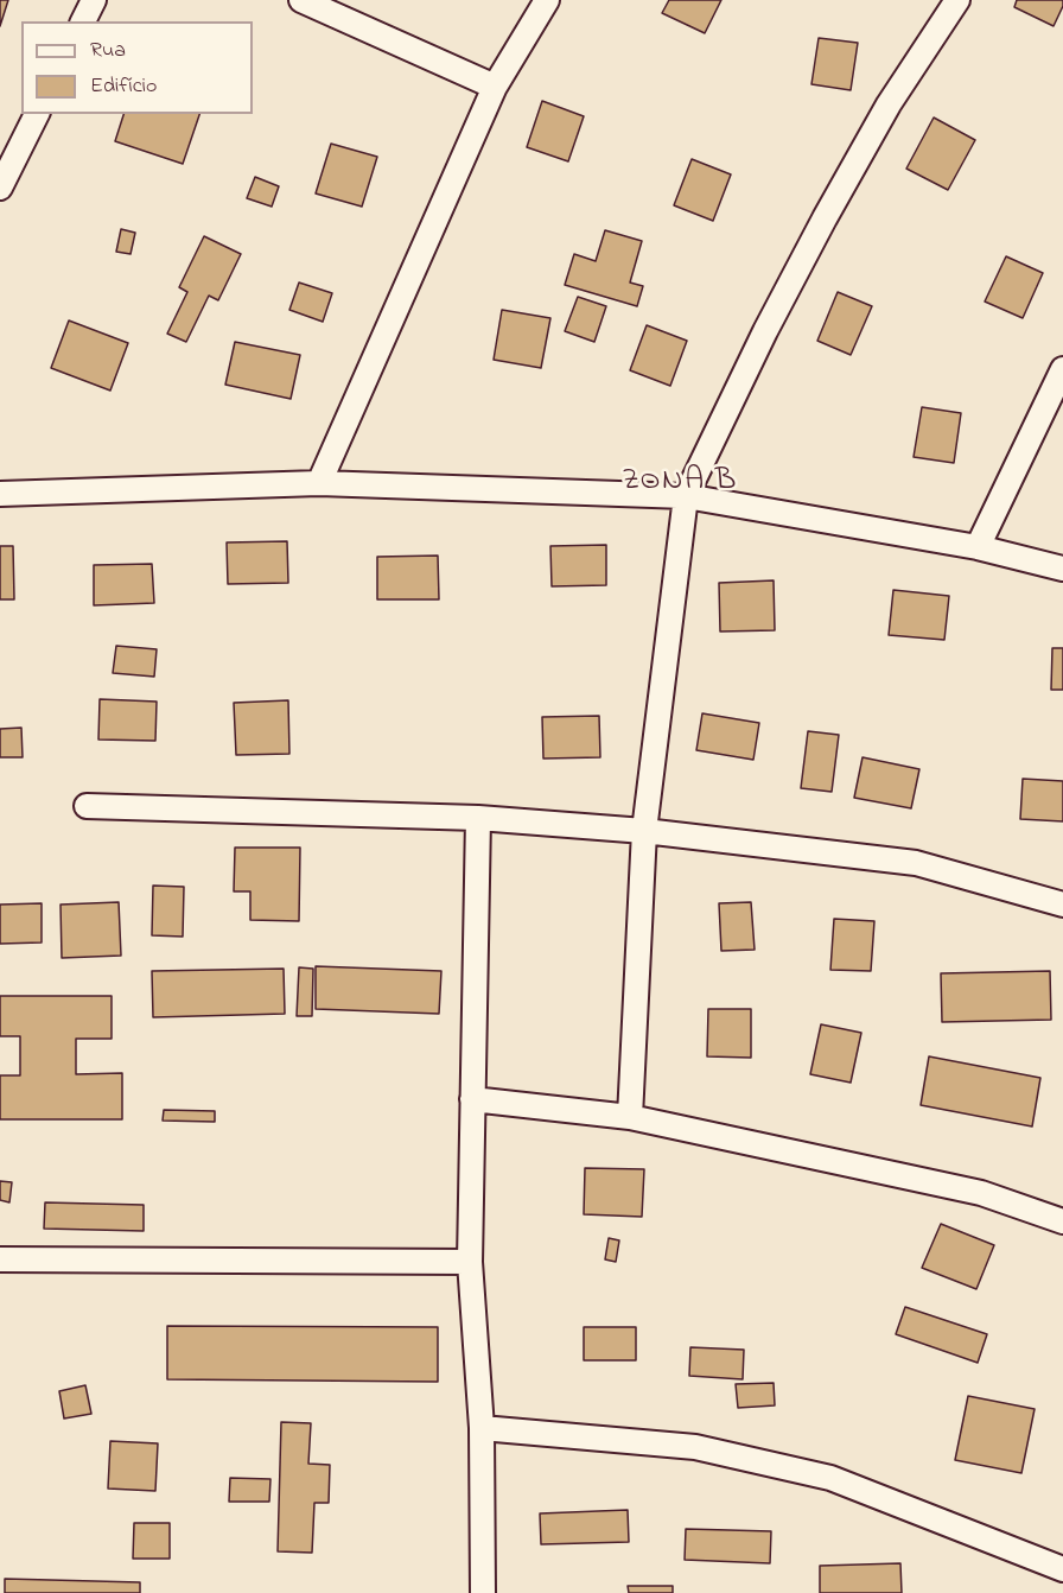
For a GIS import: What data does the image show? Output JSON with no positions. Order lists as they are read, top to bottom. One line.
{"districts":["ZONA B"],"legend":["Rua","Edifício"]}
